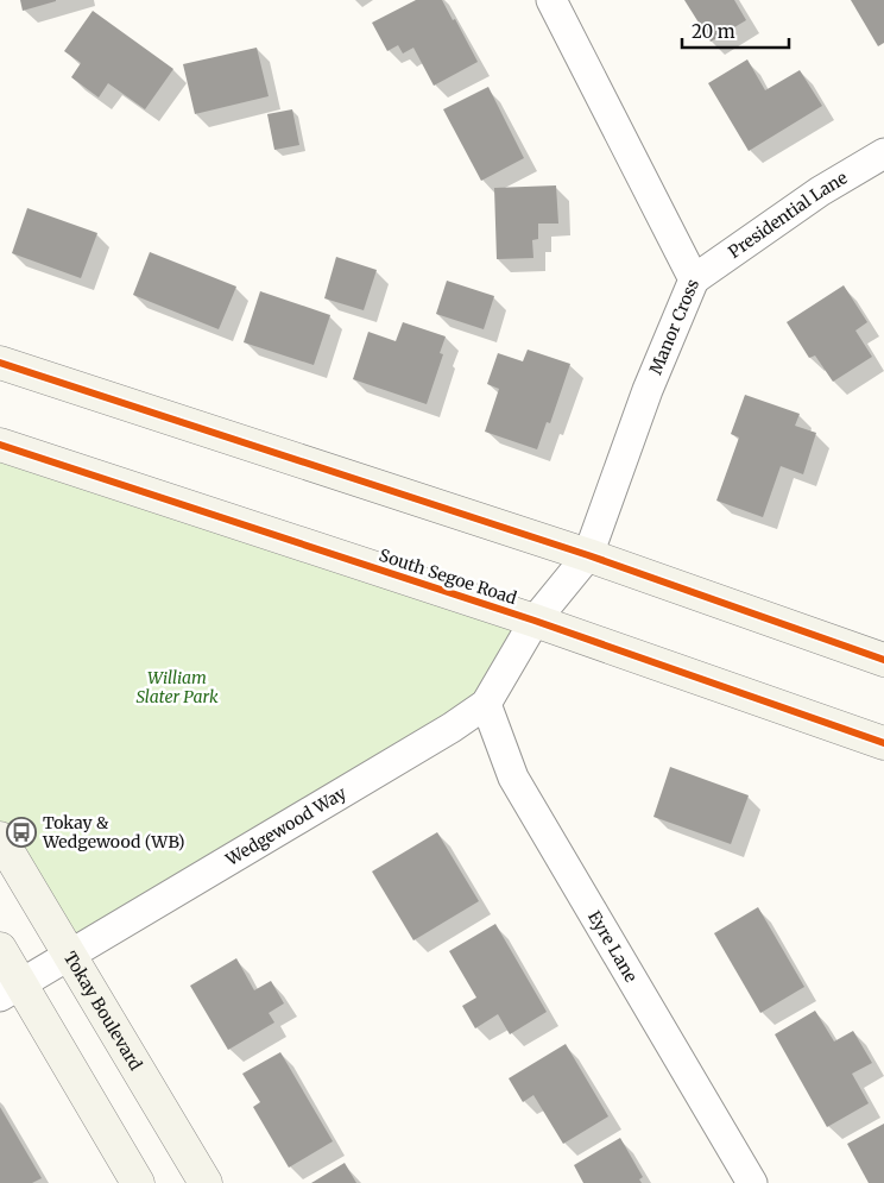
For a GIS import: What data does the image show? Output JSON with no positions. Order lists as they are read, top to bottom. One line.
{"streets":{"street":["Presidential Lane","Manor Cross","South Segoe Road","Wedgewood Way","Eyre Lane","Tokay Boulevard"]},"crossings":[["Presidential Lane","Manor Cross"],["Manor Cross","South Segoe Road"],["Manor Cross","Wedgewood Way"],["South Segoe Road","Wedgewood Way"],["Wedgewood Way","Eyre Lane"],["Wedgewood Way","Tokay Boulevard"]],"parks":["William Slater Park"],"places":{"bus stop":["Tokay & Wedgewood (WB)"]},"scale_bar":"20 m"}
